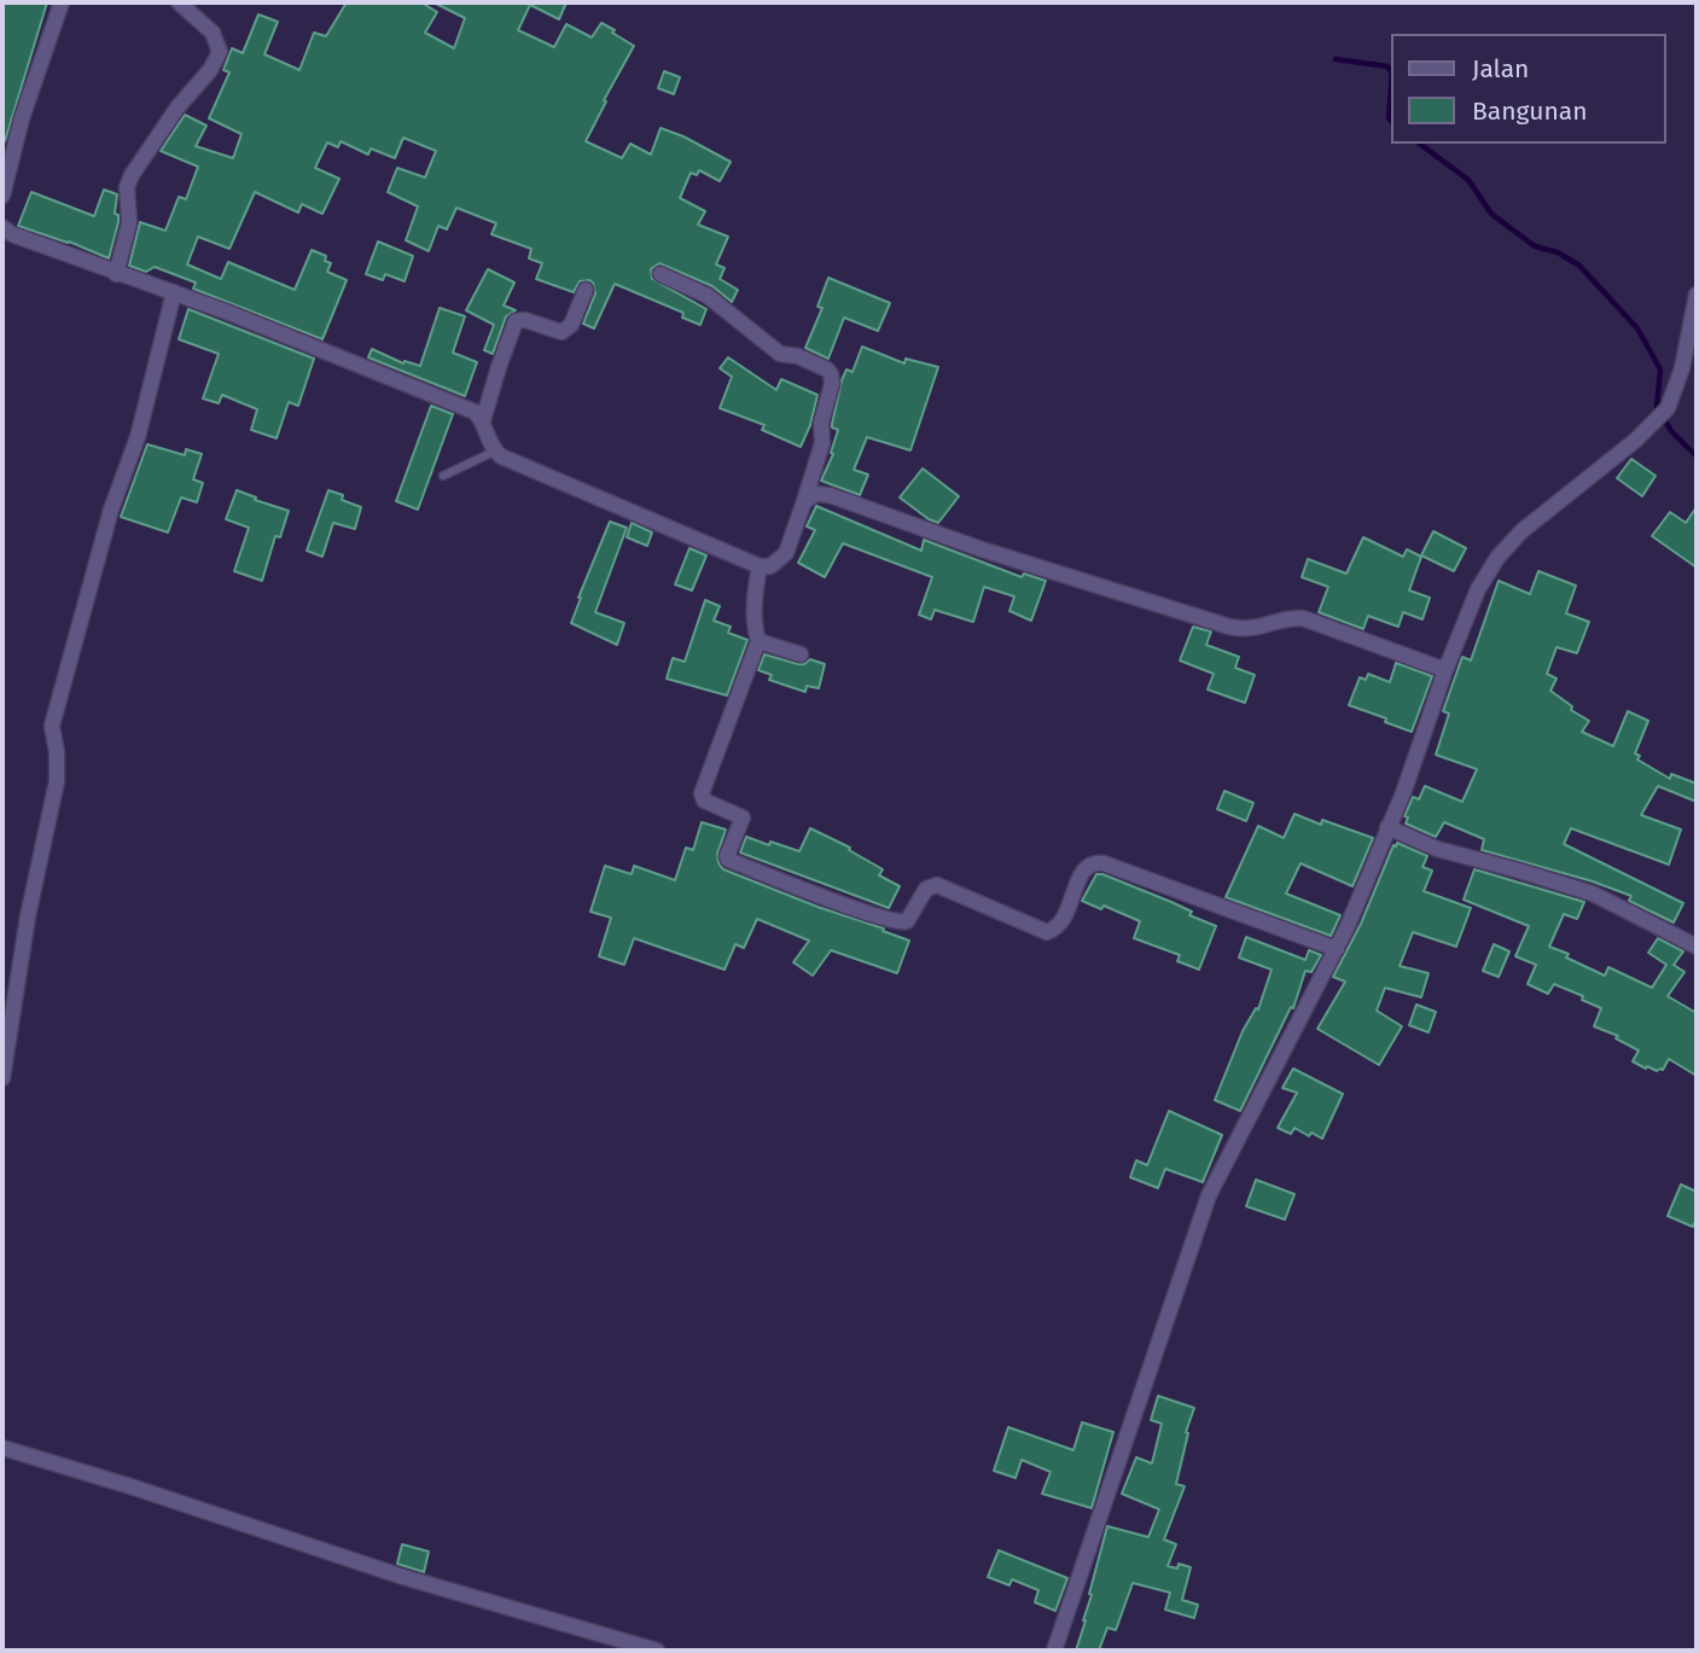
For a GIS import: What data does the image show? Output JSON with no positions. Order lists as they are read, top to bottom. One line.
{"legend":["Jalan","Bangunan"]}
